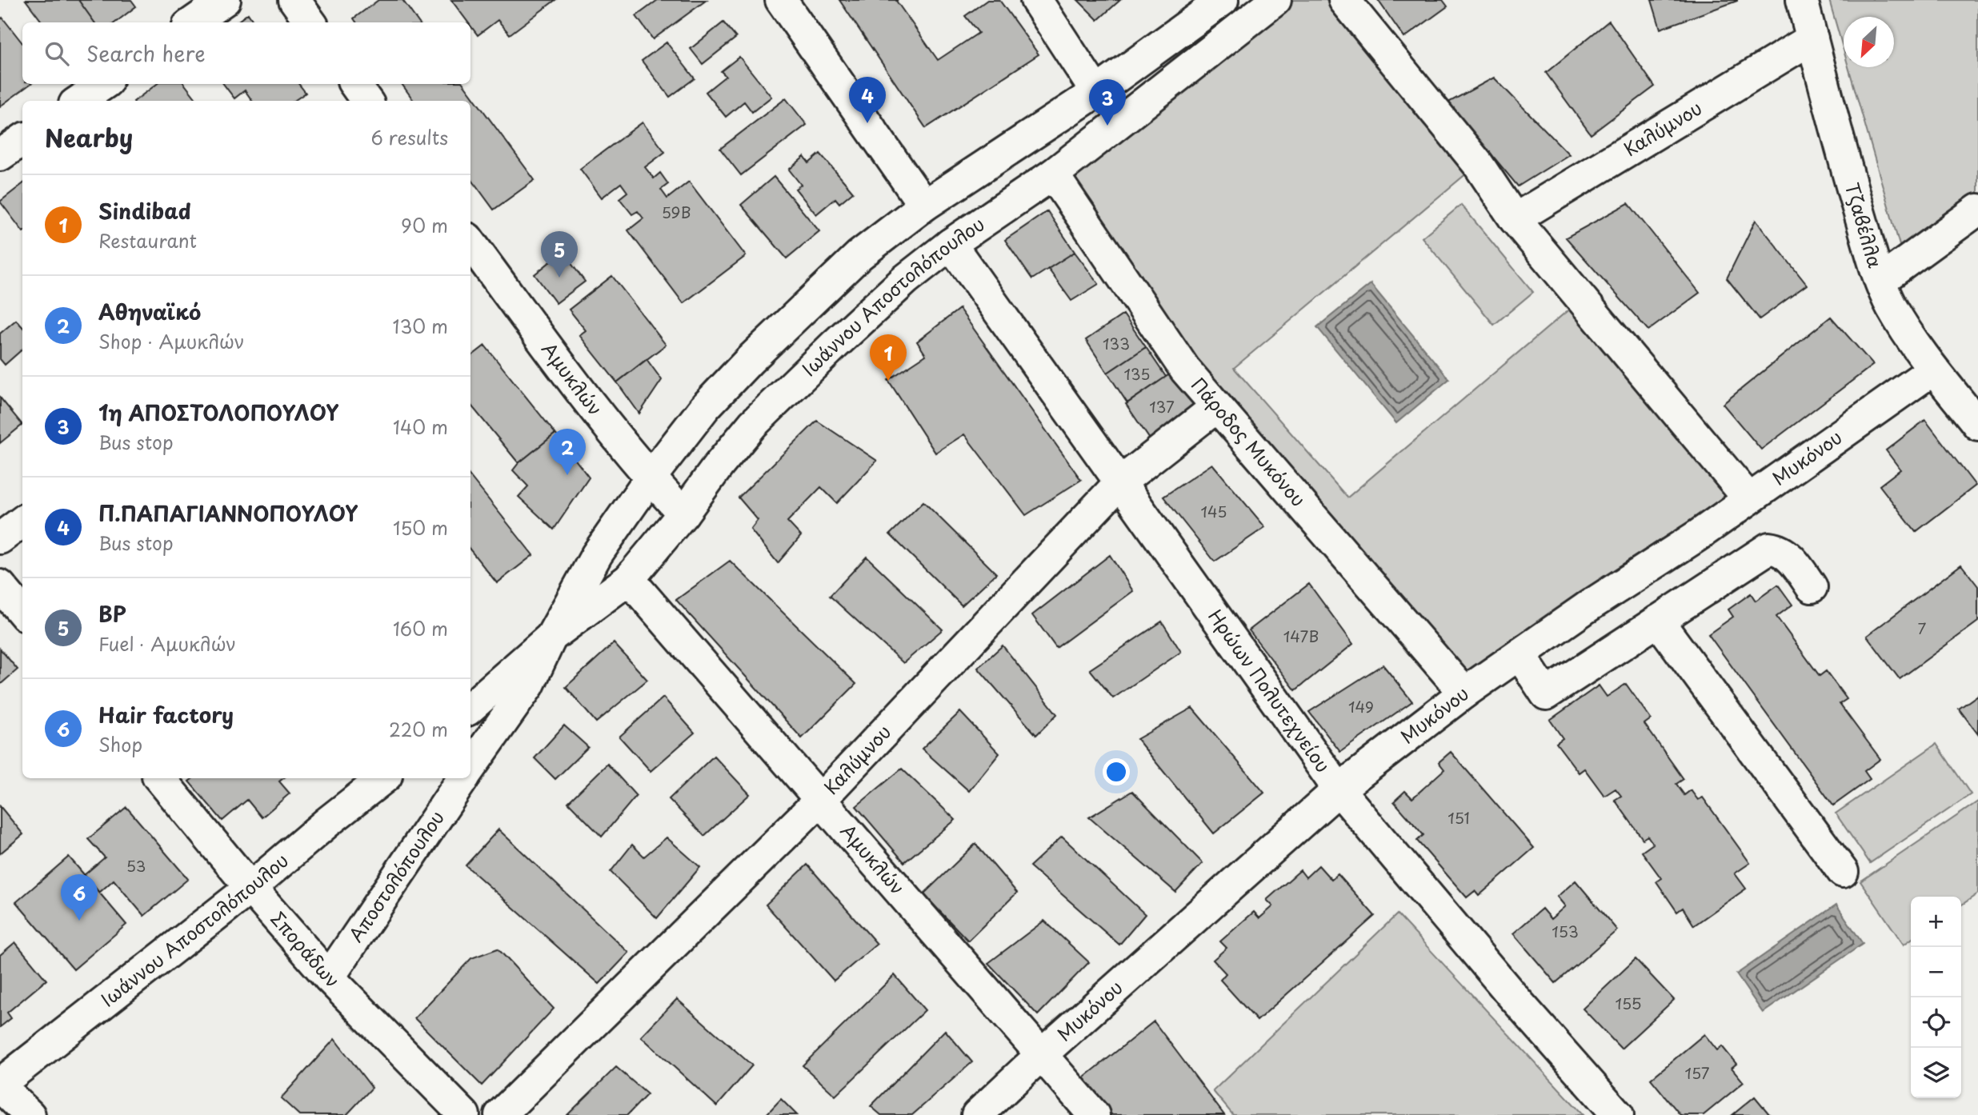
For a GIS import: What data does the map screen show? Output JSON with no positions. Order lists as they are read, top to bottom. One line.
{"streets":{"street":["Καλύμνου","Τζαβέλλα","Ιωάννου Αποστολόπουλου","Αμυκλών","Πάροδος Μυκόνου","Μυκόνου","Ηρώων Πολυτεχνείου","Αποστολόπουλου","Σποράδων"]},"crossings":[["Καλύμνου","Τζαβέλλα"],["Καλύμνου","Αμυκλών"],["Καλύμνου","Πάροδος Μυκόνου"],["Καλύμνου","Ηρώων Πολυτεχνείου"],["Τζαβέλλα","Μυκόνου"],["Ιωάννου Αποστολόπουλου","Αμυκλών"],["Ιωάννου Αποστολόπουλου","Πάροδος Μυκόνου"],["Ιωάννου Αποστολόπουλου","Ηρώων Πολυτεχνείου"],["Ιωάννου Αποστολόπουλου","Σποράδων"],["Αμυκλών","Μυκόνου"],["Πάροδος Μυκόνου","Μυκόνου"],["Μυκόνου","Ηρώων Πολυτεχνείου"],["Αποστολόπουλου","Σποράδων"]],"house_numbers":["59Β","133","135","137","145","7","147Β","149","151","53","153","155","157"],"north":"bottom left","page":{"search":"Search here","pins":["4","3","5","1","2","6"],"heading":["Nearby","6 results"],"list":[{"mark":"1","name":"Sindibad","note":"Restaurant","value":"90 m"},{"mark":"2","name":"Αθηναϊκό","note":"Shop · Αμυκλών","value":"130 m"},{"mark":"3","name":"1η ΑΠΟΣΤΟΛΟΠΟΥΛΟΥ","note":"Bus stop","value":"140 m"},{"mark":"4","name":"Π.ΠΑΠΑΓΙΑΝΝΟΠΟΥΛΟΥ","note":"Bus stop","value":"150 m"},{"mark":"5","name":"BP","note":"Fuel · Αμυκλών","value":"160 m"},{"mark":"6","name":"Hair factory","note":"Shop","value":"220 m"}],"map_buttons":["+","−"]}}
